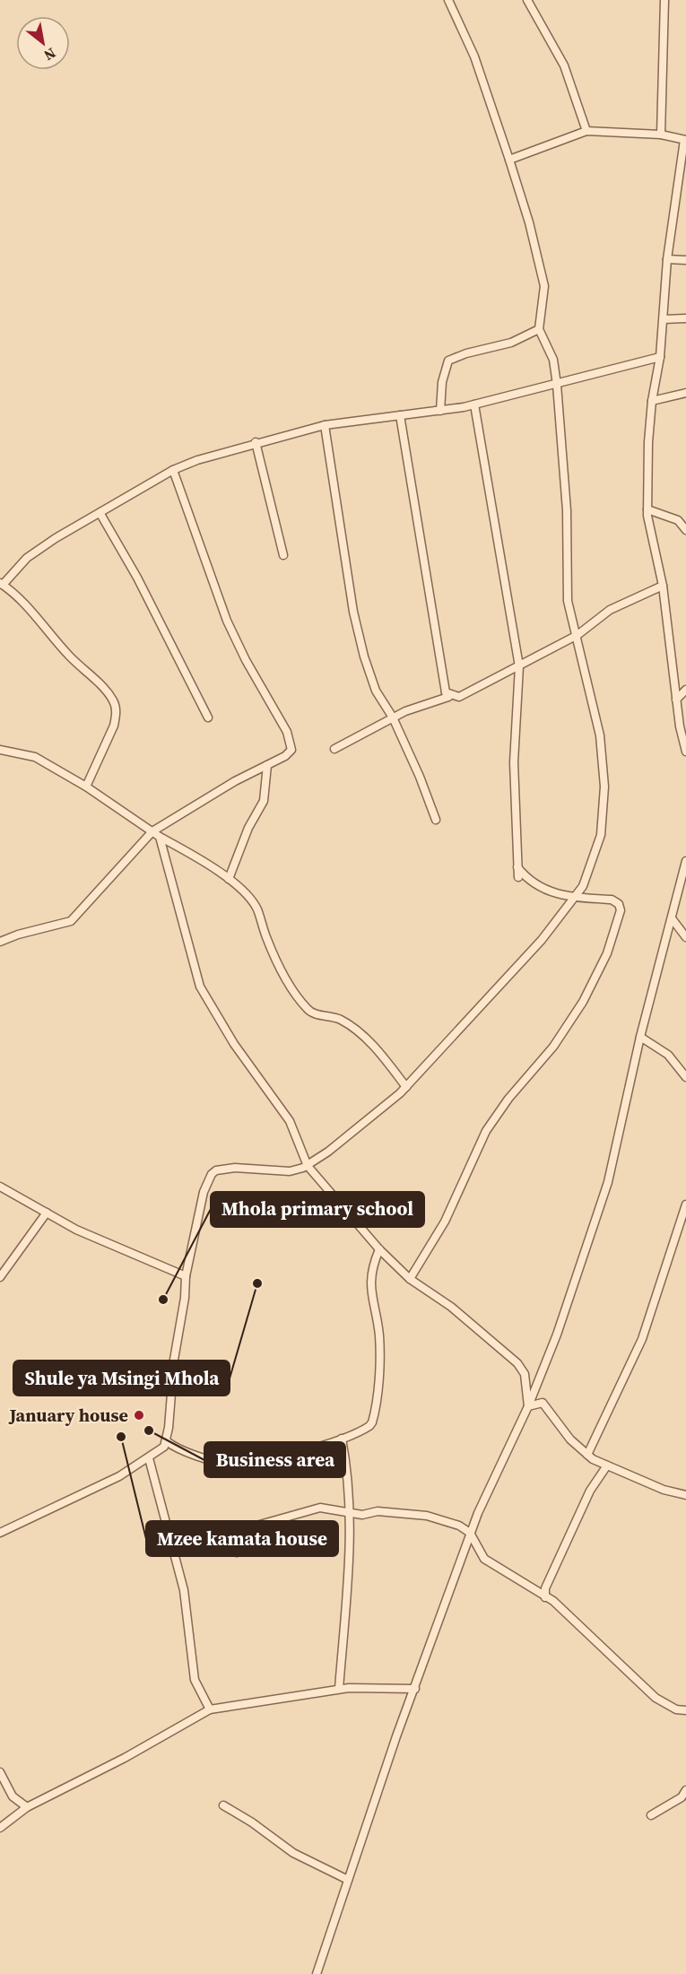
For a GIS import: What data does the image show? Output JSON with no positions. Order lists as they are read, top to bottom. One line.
{"places":["Shule ya Msingi Mhola","Mhola primary school","January house","Business area","Mzee kamata house"],"north":"bottom right"}
